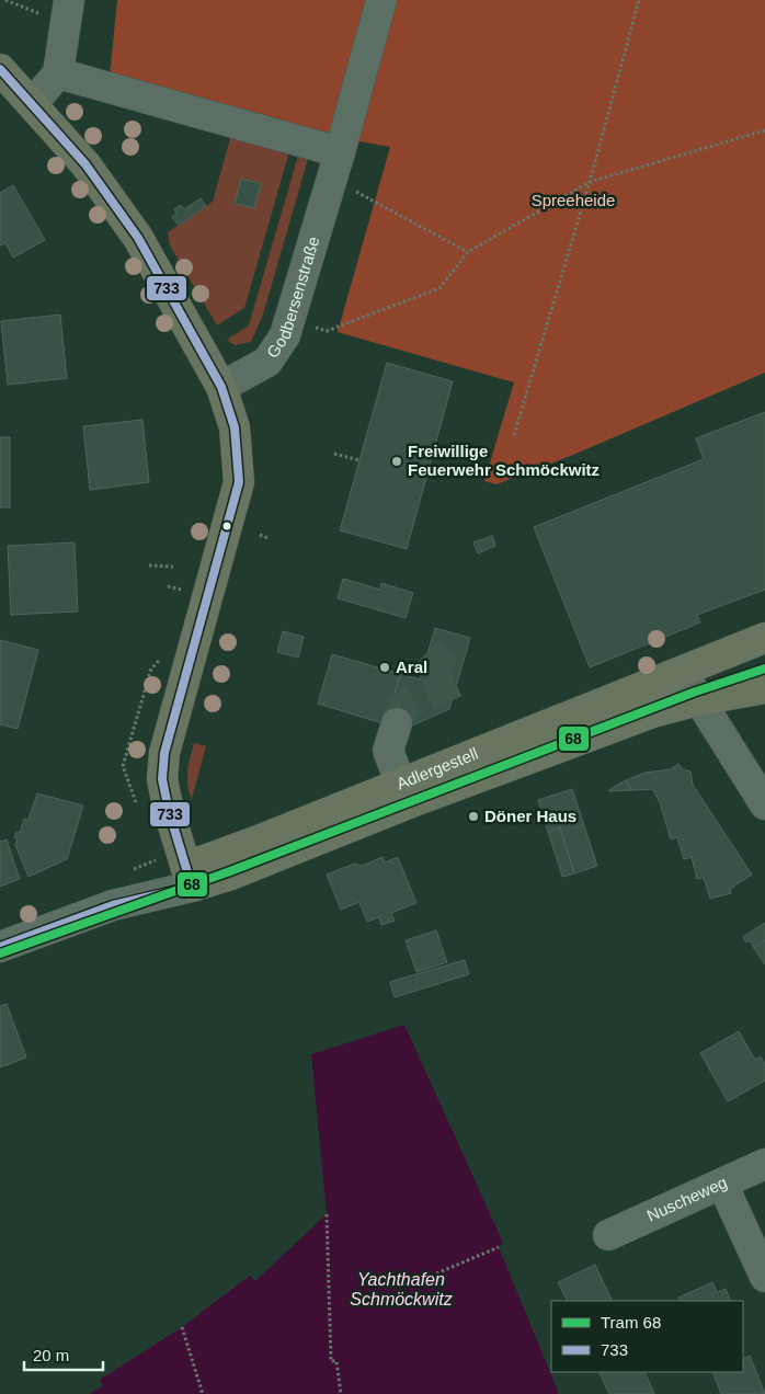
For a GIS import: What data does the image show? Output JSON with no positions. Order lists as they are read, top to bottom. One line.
{"streets":{"main road":["Adlergestell"],"street":["Godbersenstraße","Nuscheweg"]},"water":["Yachthafen Schmöckwitz"],"parks":["Spreeheide"],"places":["Freiwillige Feuerwehr Schmöckwitz","Aral","Döner Haus"],"lines":["transit line 733","tram line 68"],"legend":["Tram 68","733"],"scale_bar":"20 m"}
